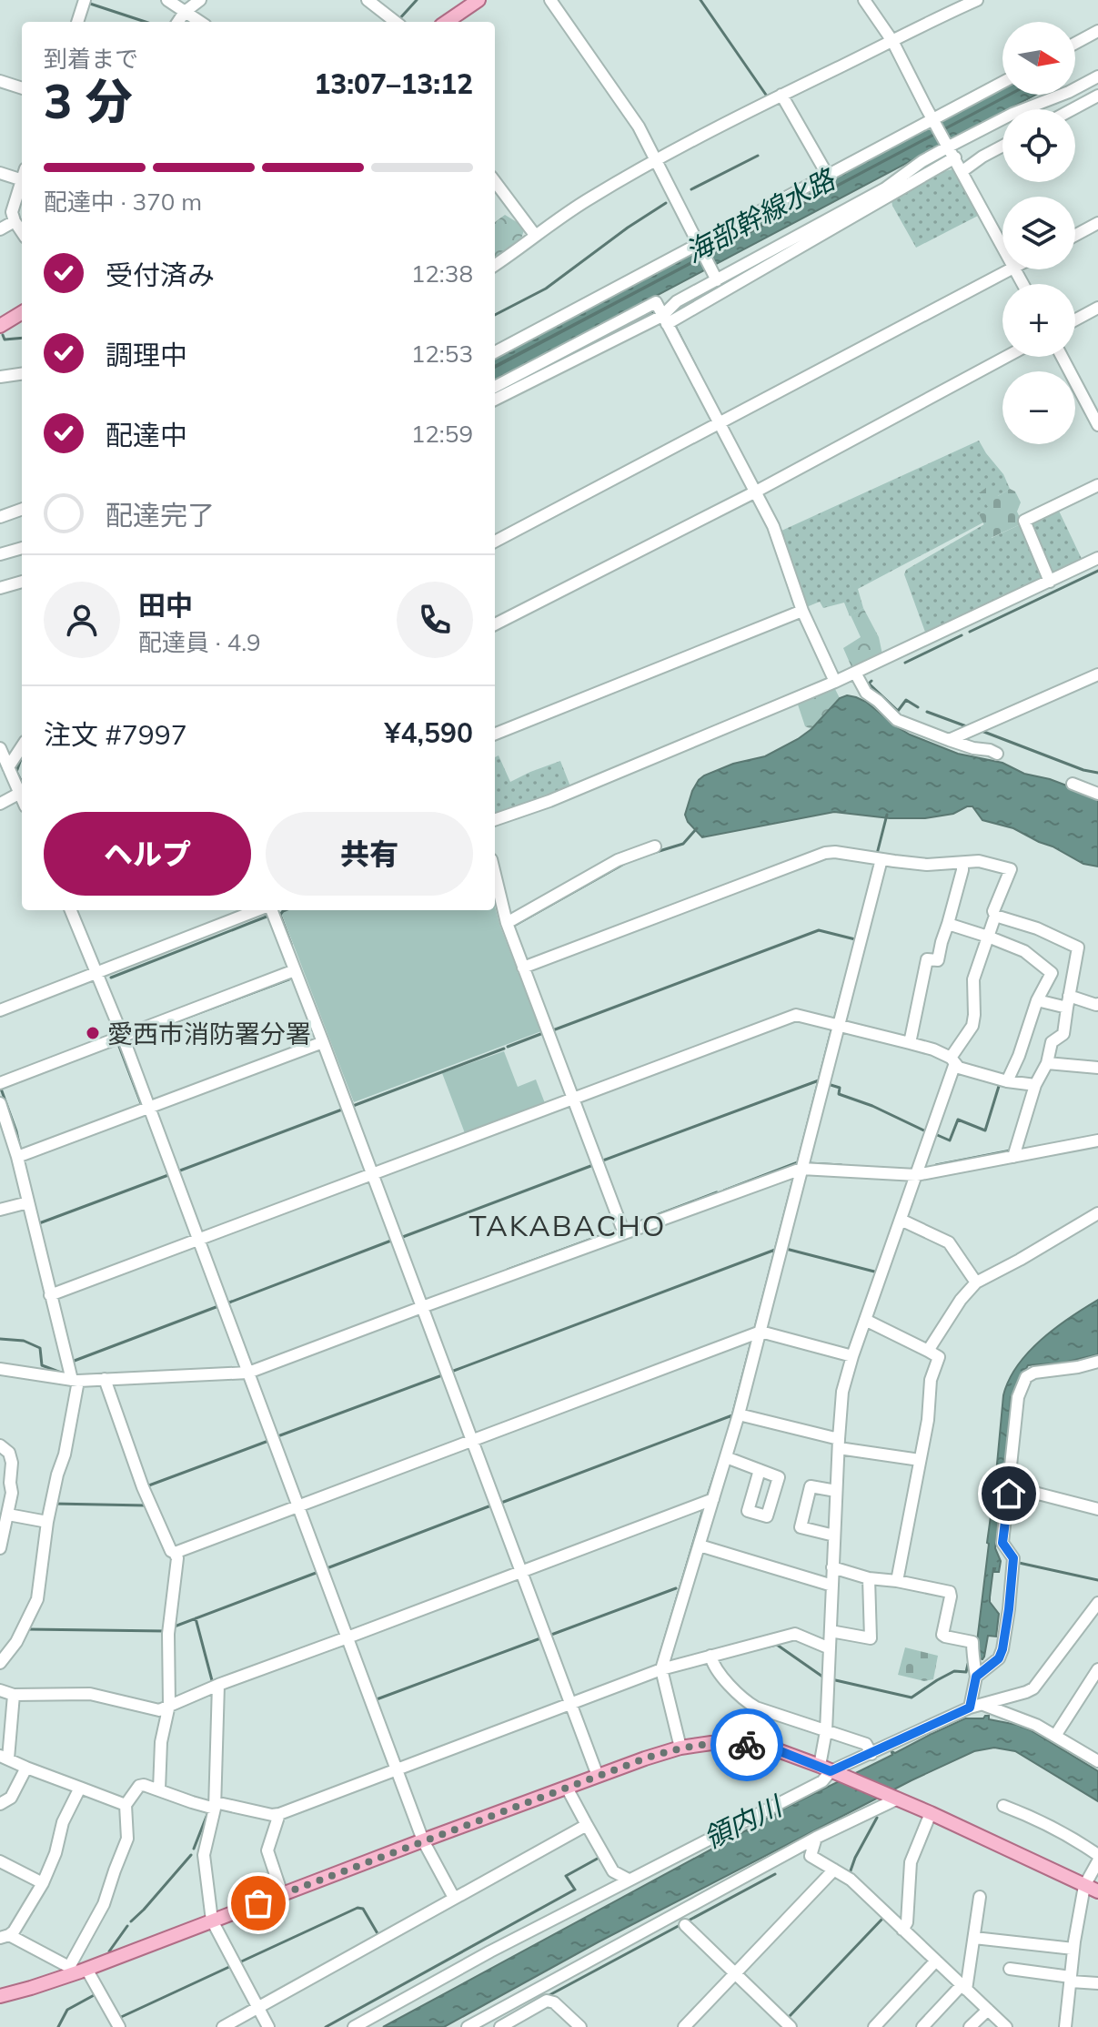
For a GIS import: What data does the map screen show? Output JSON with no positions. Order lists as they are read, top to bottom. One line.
{"districts":["TAKABACHO"],"water":["海部幹線水路","領内川"],"places":["愛西市消防署分署"],"north":"right","page":{"map_buttons":["+","−"],"heading":["3 分","到着まで","13:07–13:12"],"panel":["田中","配達員 · 4.9","注文 #7997","¥4,590"],"bar":"配達中 · 370 m","list":[["受付済み","12:38"],["調理中","12:53"],["配達中","12:59"],"配達完了"],"buttons":["ヘルプ","共有"]}}
